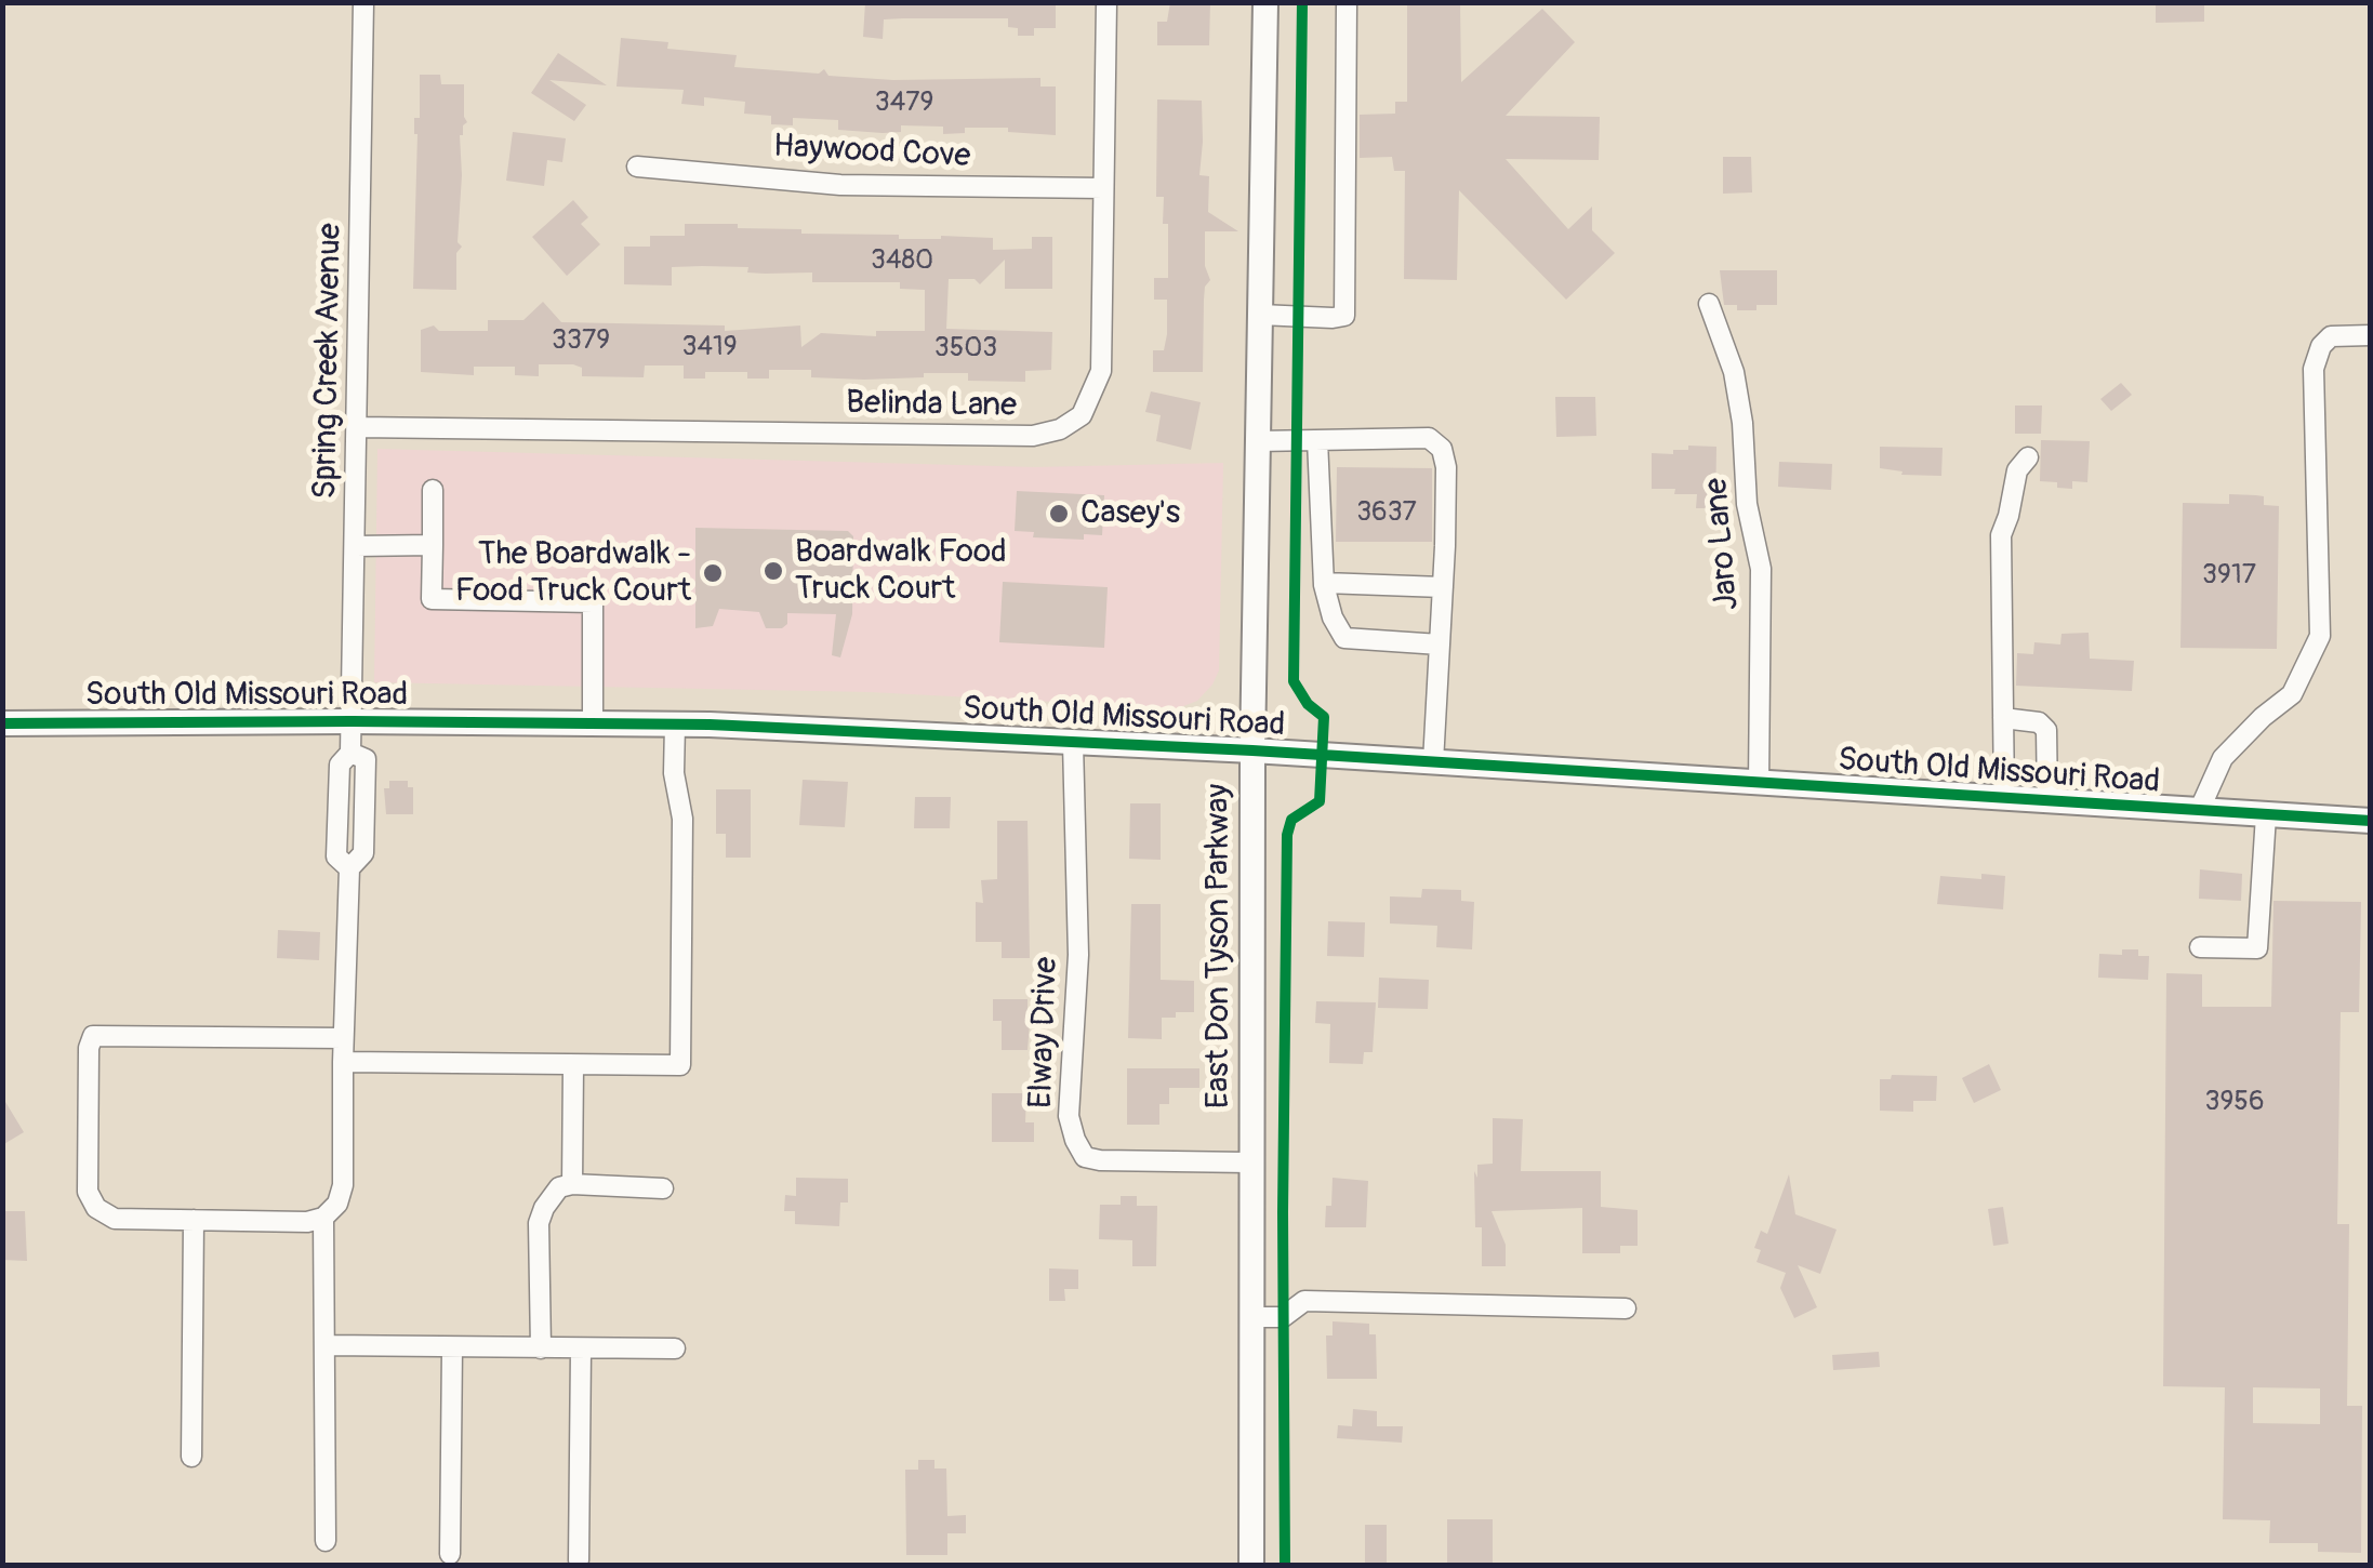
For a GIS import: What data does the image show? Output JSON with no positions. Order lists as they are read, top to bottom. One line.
{"streets":{"main road":["South Old Missouri Road","East Don Tyson Parkway"],"street":["Haywood Cove","Spring Creek Avenue","Belinda Lane","Jaro Lane","Elway Drive"]},"crossings":[["Haywood Cove","Belinda Lane"],["Spring Creek Avenue","Belinda Lane"],["Spring Creek Avenue","South Old Missouri Road"],["Jaro Lane","South Old Missouri Road"],["South Old Missouri Road","East Don Tyson Parkway"],["South Old Missouri Road","Elway Drive"],["East Don Tyson Parkway","Elway Drive"]],"places":["Casey's","Boardwalk Food Truck Court","The Boardwalk - Food Truck Court"],"house_numbers":["3479","3480","3379","3419","3503","3637","3917","3956"]}
